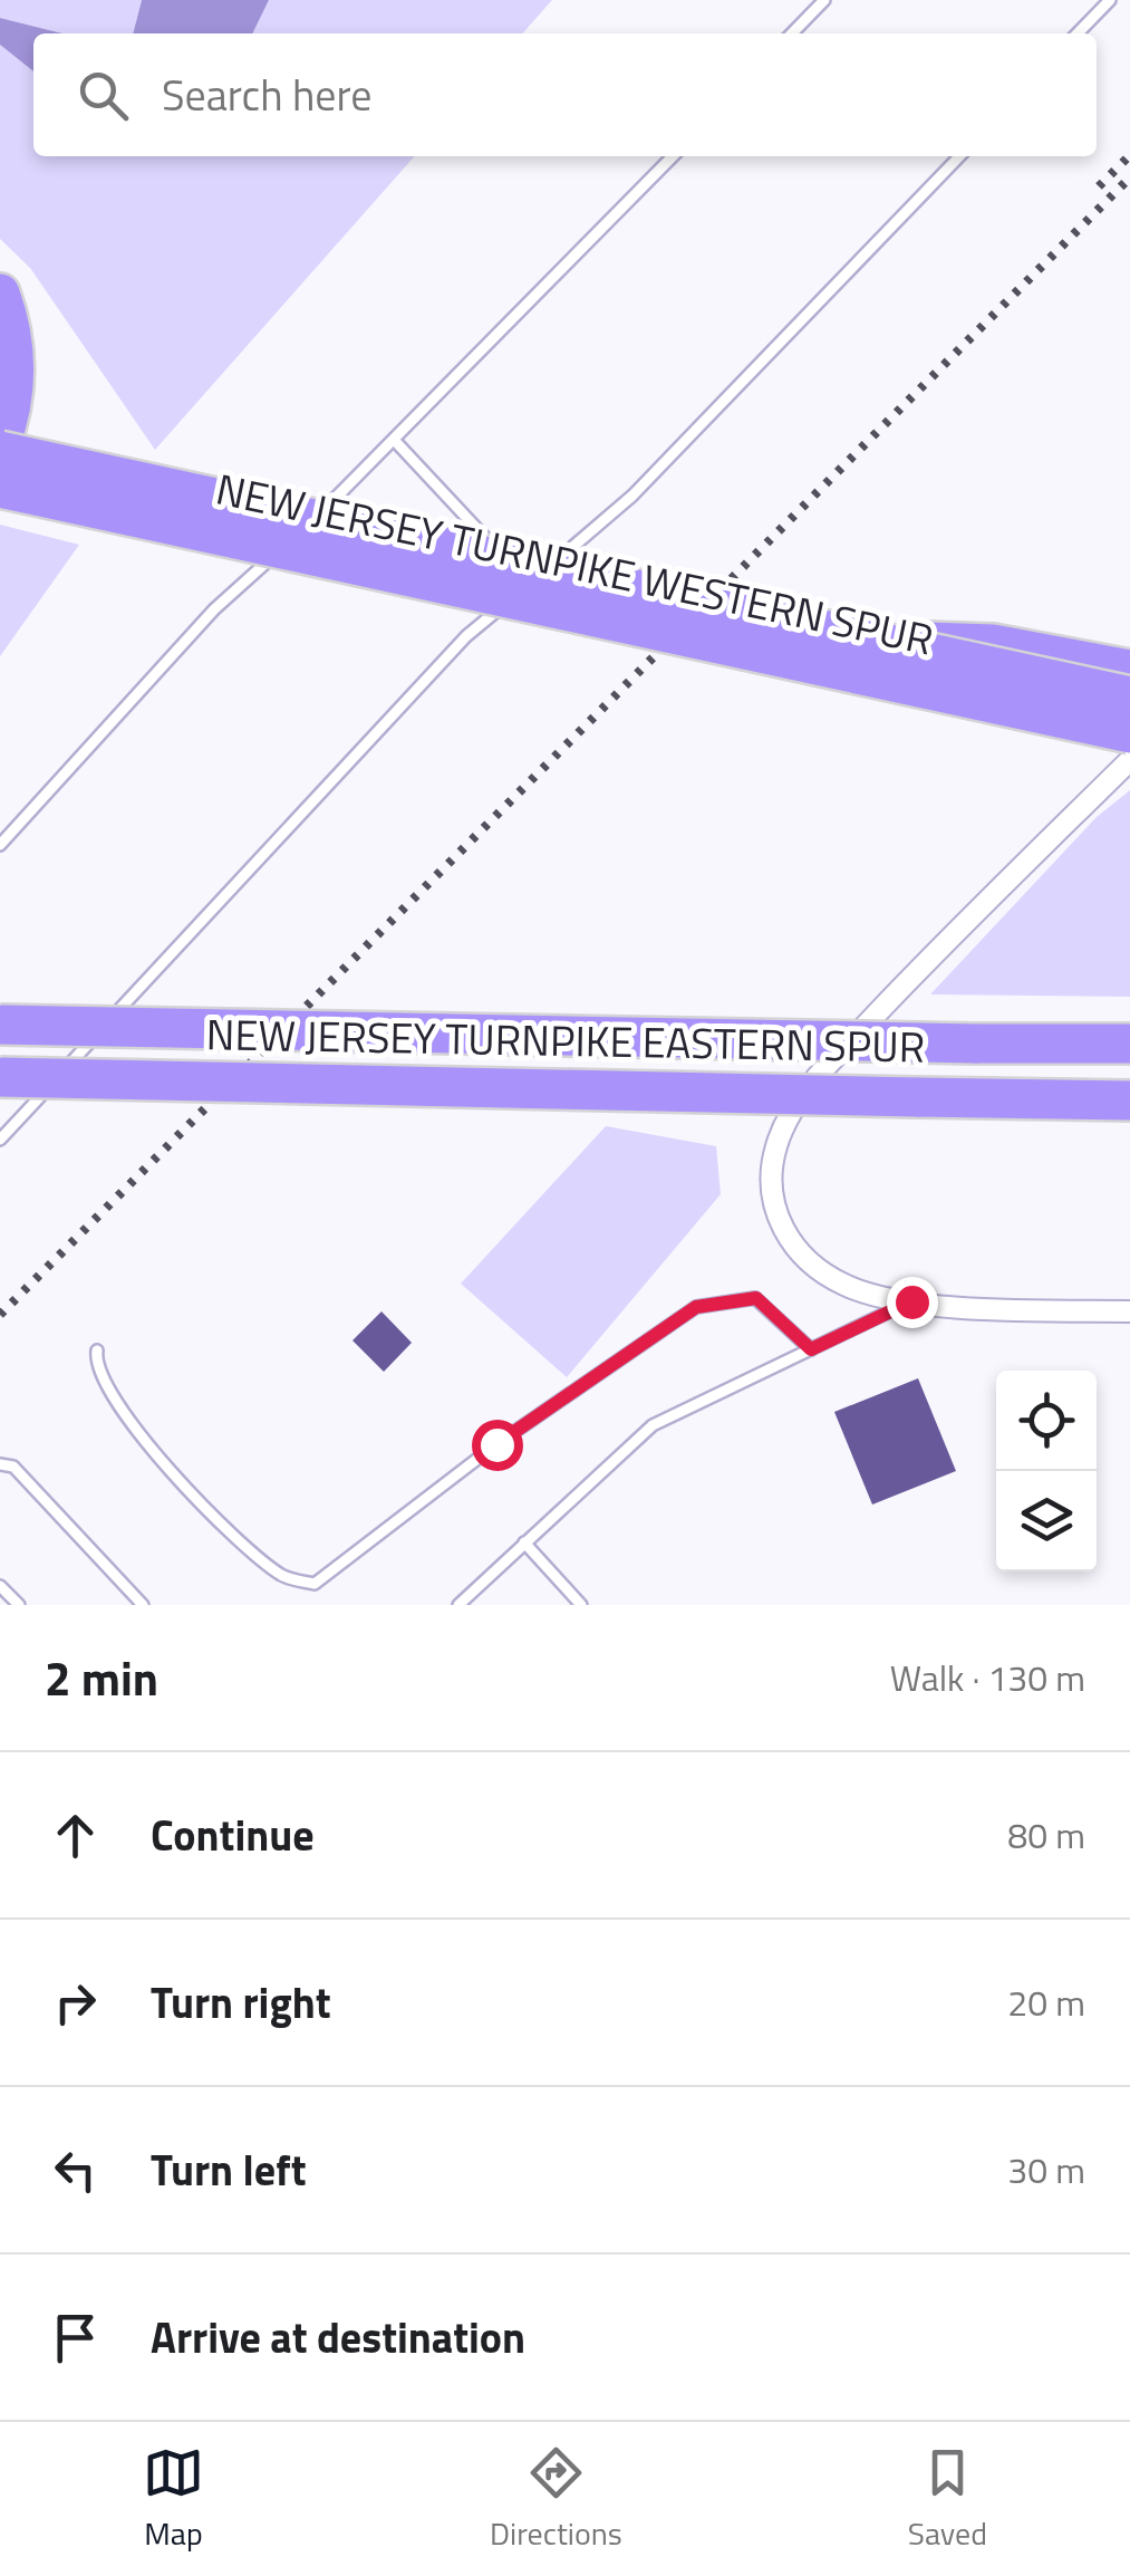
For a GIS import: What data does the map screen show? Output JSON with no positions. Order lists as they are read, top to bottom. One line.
{"streets":{"highway":["NEW JERSEY TURNPIKE WESTERN SPUR","NEW JERSEY TURNPIKE EASTERN SPUR"]},"page":{"search":"Search here","heading":["2 min","Walk · 130 m"],"list":[["Continue","80 m"],["Turn right","20 m"],["Turn left","30 m"],"Arrive at destination"],"nav":["Map","Directions","Saved"]}}
